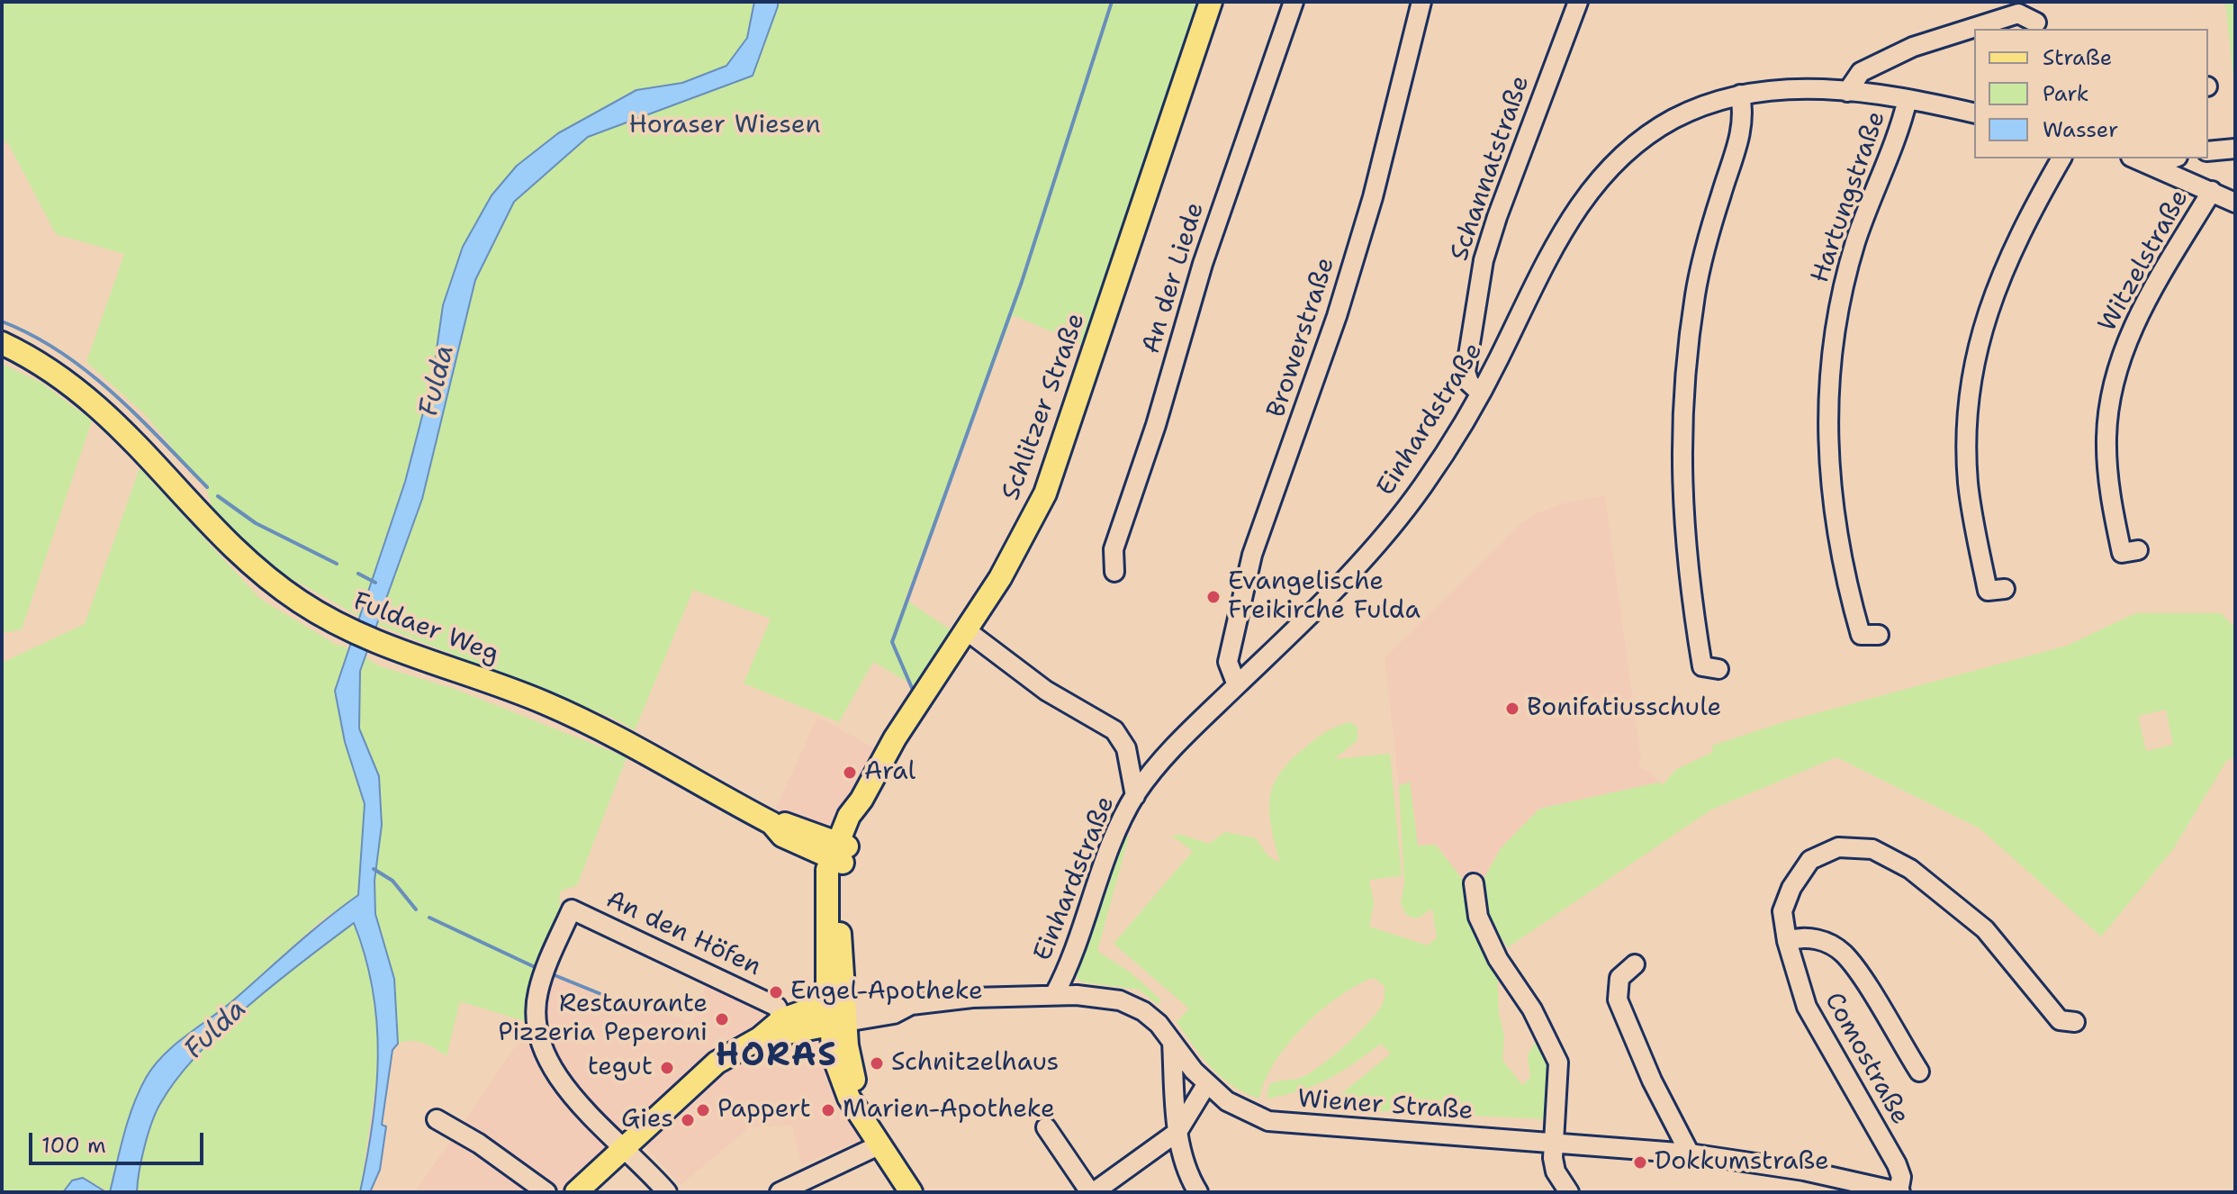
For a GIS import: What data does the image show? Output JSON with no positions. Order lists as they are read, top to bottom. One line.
{"streets":{"main road":["Schlitzer Straße","Fuldaer Weg"],"street":["Schannatstraße","Hartungstraße","Witzelstraße","An der Liede","Browerstraße","Einhardstraße","An den Höfen","Comostraße","Wiener Straße"]},"crossings":[["Schannatstraße","Einhardstraße"],["Hartungstraße","Einhardstraße"],["Browerstraße","Einhardstraße"],["Schlitzer Straße","Fuldaer Weg"],["Schlitzer Straße","Wiener Straße"],["Einhardstraße","Wiener Straße"],["Comostraße","Wiener Straße"]],"districts":["HORAS"],"water":["Fulda"],"parks":["Horaser Wiesen"],"places":["Evangelische Freikirche Fulda","Bonifatiusschule","Aral","Engel-Apotheke","Restaurante Pizzeria Peperoni","Schnitzelhaus","tegut","Pappert","Marien-Apotheke","Gies","Dokkumstraße"],"legend":["Straße","Park","Wasser"],"scale_bar":"100 m"}
